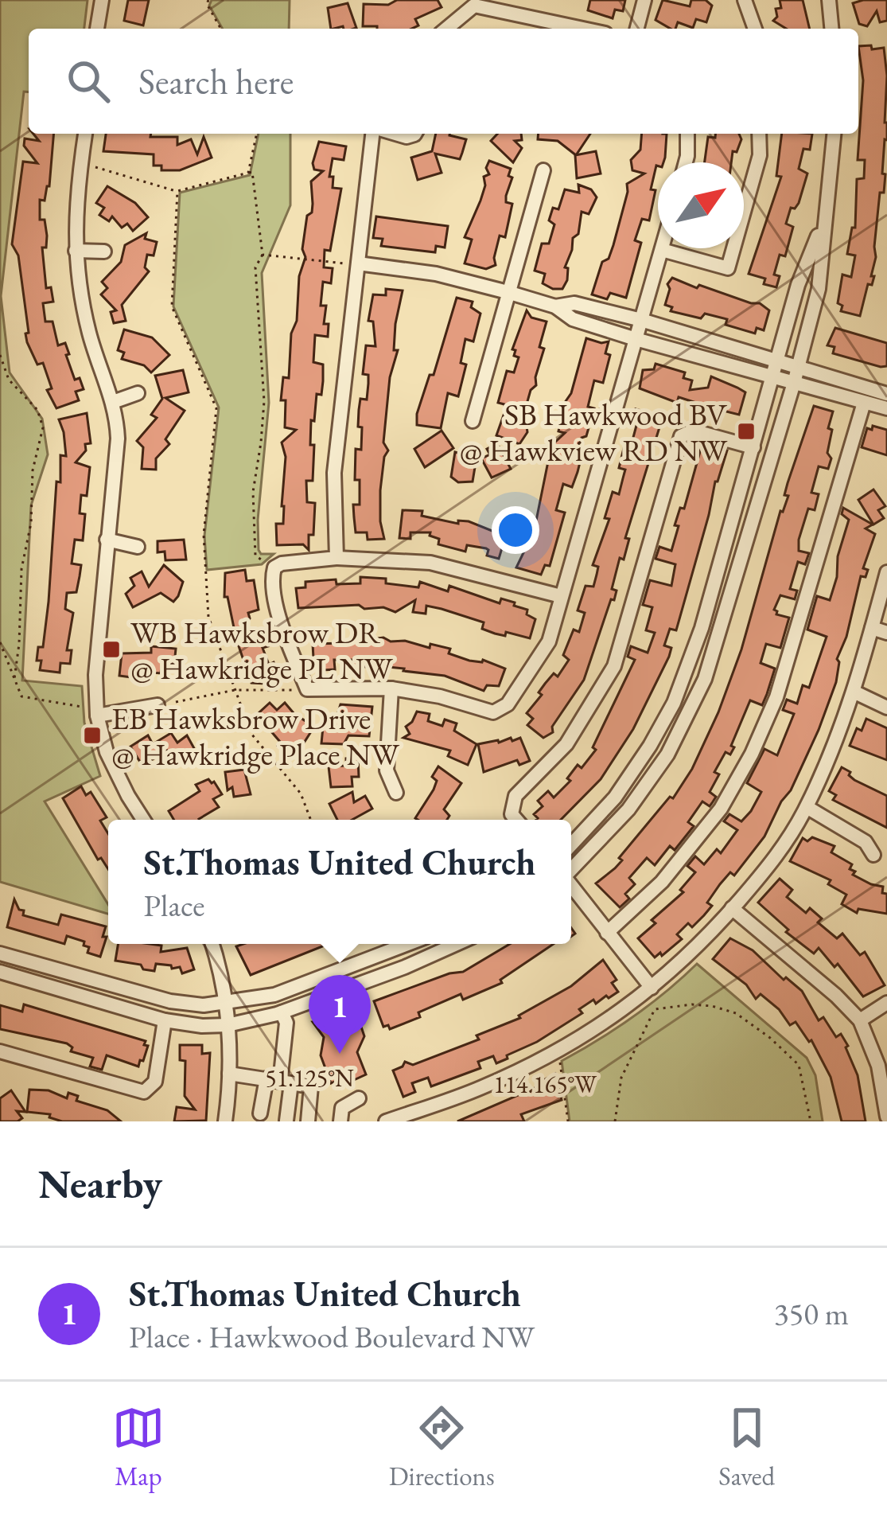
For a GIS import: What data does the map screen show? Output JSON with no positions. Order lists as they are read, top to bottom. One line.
{"places":{"transit":["SB Hawkwood BV @ Hawkview RD NW","WB Hawksbrow DR @ Hawkridge PL NW","EB Hawksbrow Drive @ Hawkridge Place NW"]},"north":"top right","page":{"search":"Search here","popup":["St.Thomas United Church","Place"],"pins":"1","heading":"Nearby","list":[{"mark":"1","name":"St.Thomas United Church","note":"Place · Hawkwood Boulevard NW","value":"350 m"}],"nav":["Map","Directions","Saved"]},"coordinates":["51.125°N","114.165°W"]}
